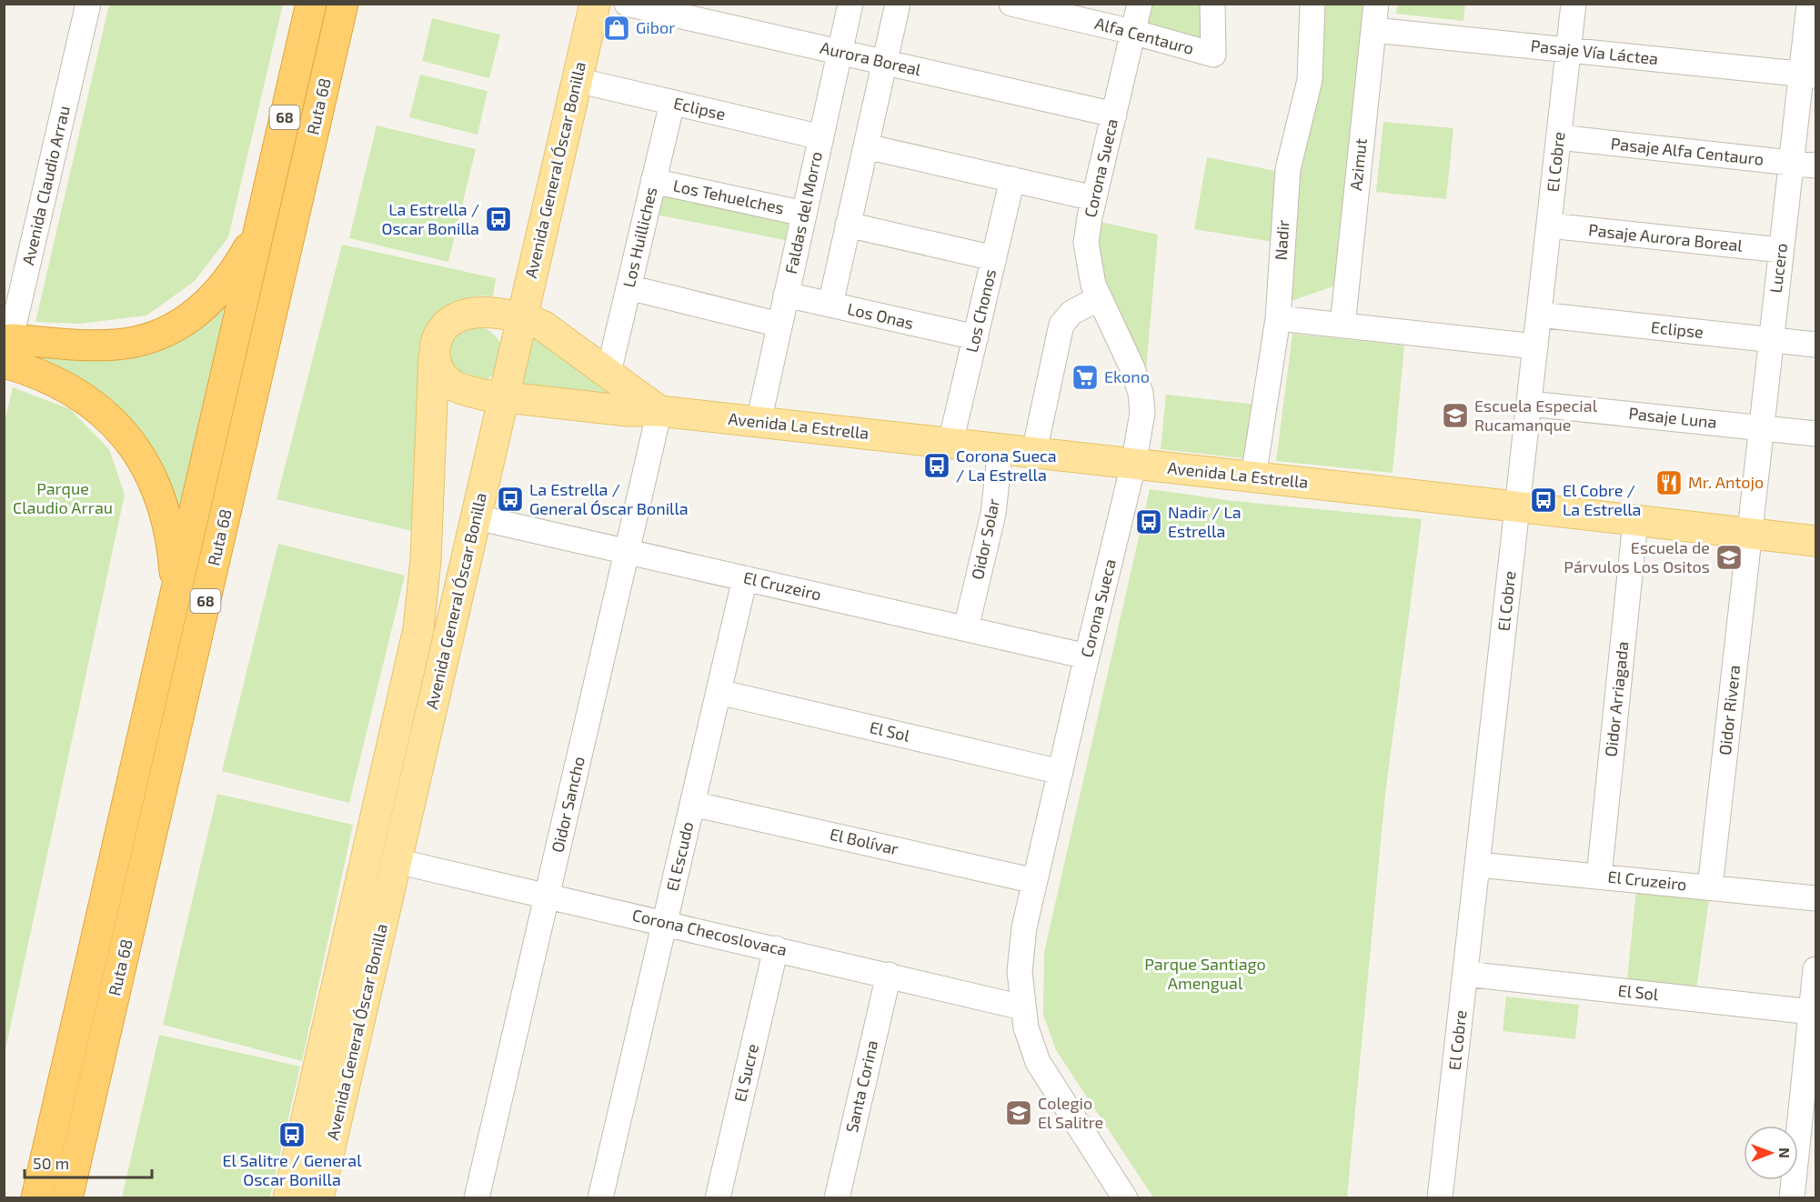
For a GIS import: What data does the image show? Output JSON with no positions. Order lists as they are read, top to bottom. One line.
{"streets":{"highway":["Ruta 68","68"],"main road":["Avenida General Óscar Bonilla","Avenida La Estrella"],"street":["Alfa Centauro","Pasaje Vía Láctea","Aurora Boreal","Eclipse","Pasaje Alfa Centauro","El Cobre","Azimut","Corona Sueca","Avenida Claudio Arrau","Los Tehuelches","Faldas del Morro","Los Huilliches","Pasaje Aurora Boreal","Nadir","Lucero","Los Chonos","Los Onas","Pasaje Luna","Oidor Solar","El Cruzeiro","Oidor Arriagada","Oidor Rivera","El Sol","Oidor Sancho","El Bolívar","El Escudo","Corona Checoslovaca","El Sucre","Santa Corina"]},"crossings":[["Alfa Centauro","Corona Sueca"],["Pasaje Vía Láctea","El Cobre"],["Pasaje Vía Láctea","Azimut"],["Pasaje Vía Láctea","Lucero"],["Aurora Boreal","Corona Sueca"],["Aurora Boreal","Faldas del Morro"],["Eclipse","El Cobre"],["Eclipse","Avenida General Óscar Bonilla"],["Eclipse","Faldas del Morro"],["Eclipse","Los Huilliches"],["Eclipse","Lucero"],["Pasaje Alfa Centauro","El Cobre"],["Pasaje Alfa Centauro","Lucero"],["El Cobre","Pasaje Aurora Boreal"],["El Cobre","Pasaje Luna"],["El Cobre","Avenida La Estrella"],["El Cobre","El Cruzeiro"],["El Cobre","El Sol"],["Corona Sueca","Avenida La Estrella"],["Corona Sueca","El Cruzeiro"],["Corona Sueca","El Sol"],["Corona Sueca","El Bolívar"],["Corona Sueca","Corona Checoslovaca"],["Avenida General Óscar Bonilla","Avenida La Estrella"],["Avenida General Óscar Bonilla","El Cruzeiro"],["Avenida General Óscar Bonilla","Corona Checoslovaca"],["Los Tehuelches","Faldas del Morro"],["Los Tehuelches","Los Huilliches"],["Faldas del Morro","Los Onas"],["Faldas del Morro","Avenida La Estrella"],["Pasaje Aurora Boreal","Lucero"],["Nadir","Avenida La Estrella"],["Lucero","Pasaje Luna"],["Lucero","Avenida La Estrella"],["Lucero","Oidor Rivera"],["Los Chonos","Los Onas"],["Los Chonos","Avenida La Estrella"],["Avenida La Estrella","Oidor Solar"],["Avenida La Estrella","Oidor Arriagada"],["Avenida La Estrella","Oidor Rivera"],["Avenida La Estrella","Oidor Sancho"],["Oidor Solar","El Cruzeiro"],["El Cruzeiro","Oidor Arriagada"],["El Cruzeiro","Oidor Rivera"],["El Cruzeiro","Oidor Sancho"],["El Cruzeiro","El Escudo"],["El Sol","El Escudo"],["Oidor Sancho","Corona Checoslovaca"],["El Bolívar","El Escudo"],["El Escudo","Corona Checoslovaca"],["Corona Checoslovaca","El Sucre"],["Corona Checoslovaca","Santa Corina"]],"parks":["Parque Claudio Arrau","Parque Santiago Amengual"],"places":{"shop":["Gibor"],"bus stop":["La Estrella / Oscar Bonilla","Corona Sueca / La Estrella","La Estrella / General Óscar Bonilla","El Cobre / La Estrella","Nadir / La Estrella","El Salitre / General Oscar Bonilla"],"supermarket":["Ekono"],"school or university":["Escuela Especial Rucamanque","Escuela de Párvulos Los Ositos","Colegio El Salitre"],"restaurant":["Mr. Antojo"]},"scale_bar":"50 m","north":"right"}
